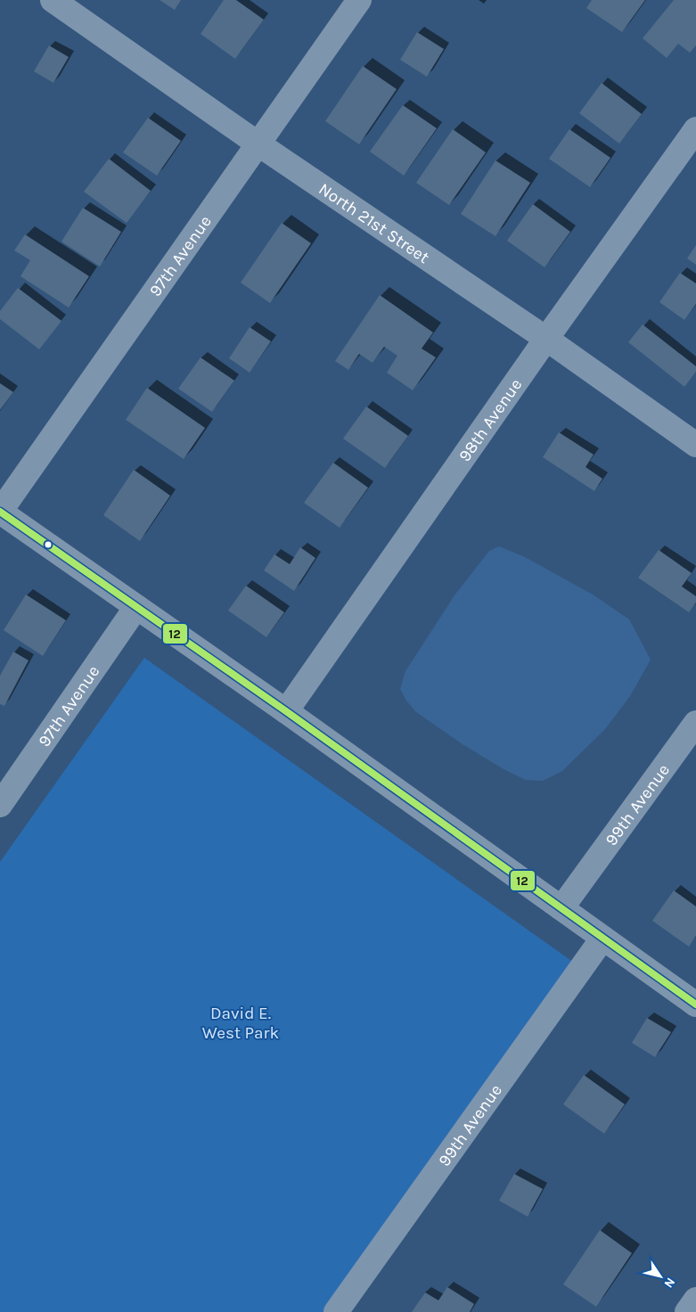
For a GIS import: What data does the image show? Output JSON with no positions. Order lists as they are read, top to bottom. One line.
{"streets":{"street":["North 21st Street","97th Avenue","98th Avenue","99th Avenue"]},"crossings":[["North 21st Street","97th Avenue"],["North 21st Street","98th Avenue"]],"parks":["David E. West Park"],"lines":["transit line 12"],"north":"bottom right"}
